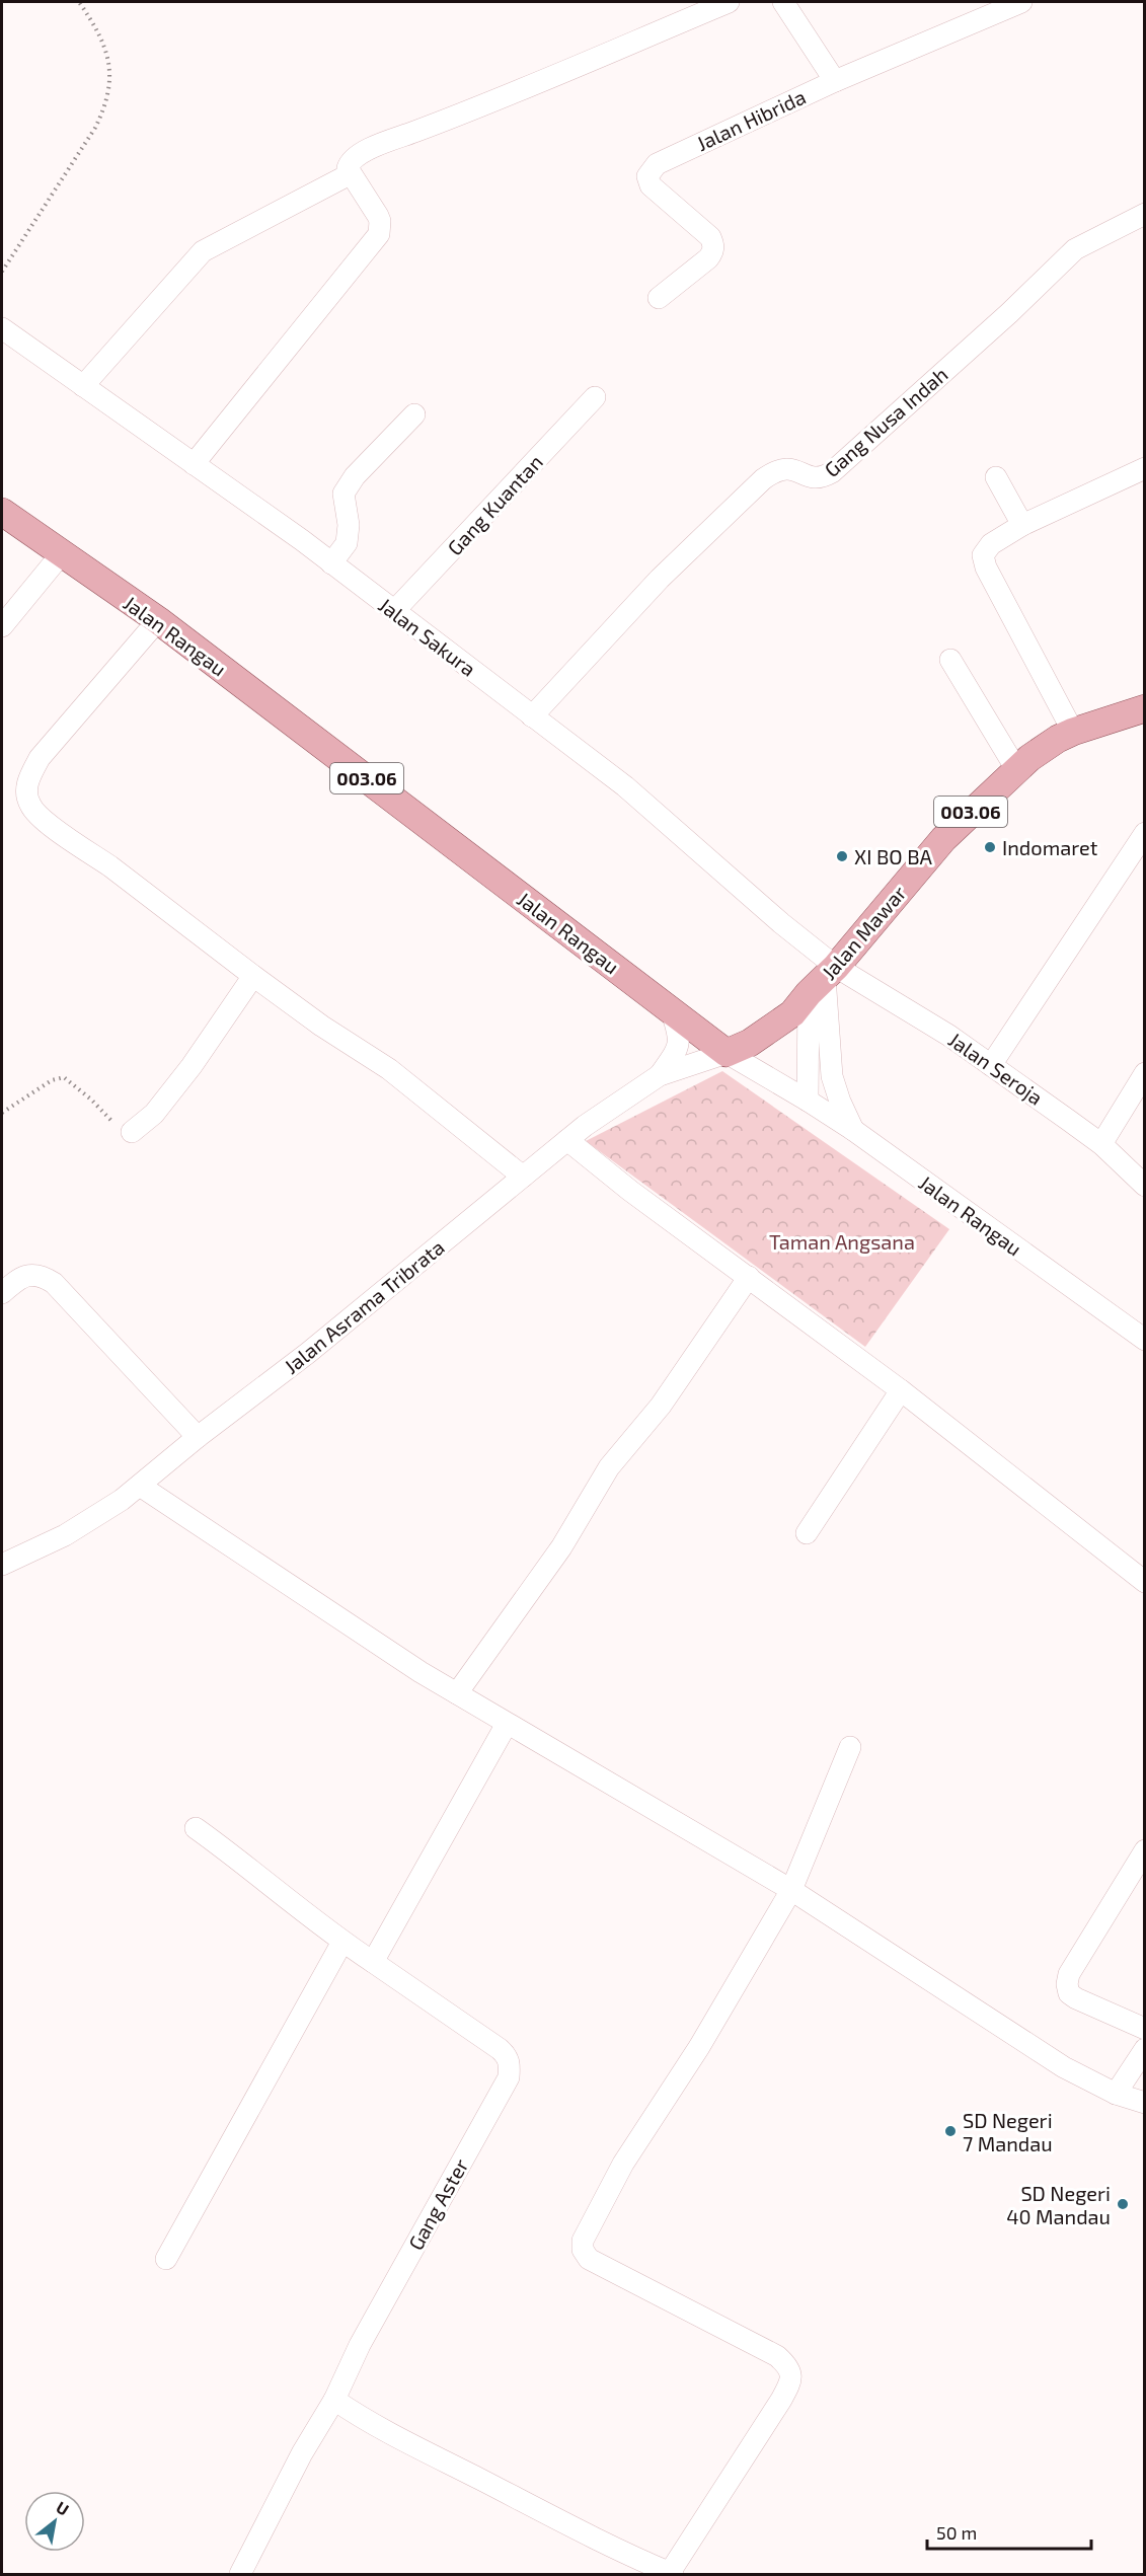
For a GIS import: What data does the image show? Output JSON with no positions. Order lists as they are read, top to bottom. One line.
{"streets":{"main road":["Jalan Rangau","003.06","Jalan Mawar"],"street":["Jalan Hibrida","Gang Nusa Indah","Gang Kuantan","Jalan Sakura","Jalan Seroja","Jalan Asrama Tribrata","Gang Aster"]},"crossings":[["Gang Nusa Indah","Jalan Sakura"],["Gang Kuantan","Jalan Sakura"],["Jalan Rangau","Jalan Mawar"],["Jalan Rangau","Jalan Asrama Tribrata"],["Jalan Sakura","Jalan Mawar"],["Jalan Sakura","Jalan Seroja"],["Jalan Mawar","Jalan Seroja"],["Jalan Mawar","Jalan Asrama Tribrata"]],"parks":["Taman Angsana"],"places":["Indomaret","XI BO BA","SD Negeri 7 Mandau","SD Negeri 40 Mandau"],"scale_bar":"50 m","north":"top right"}
